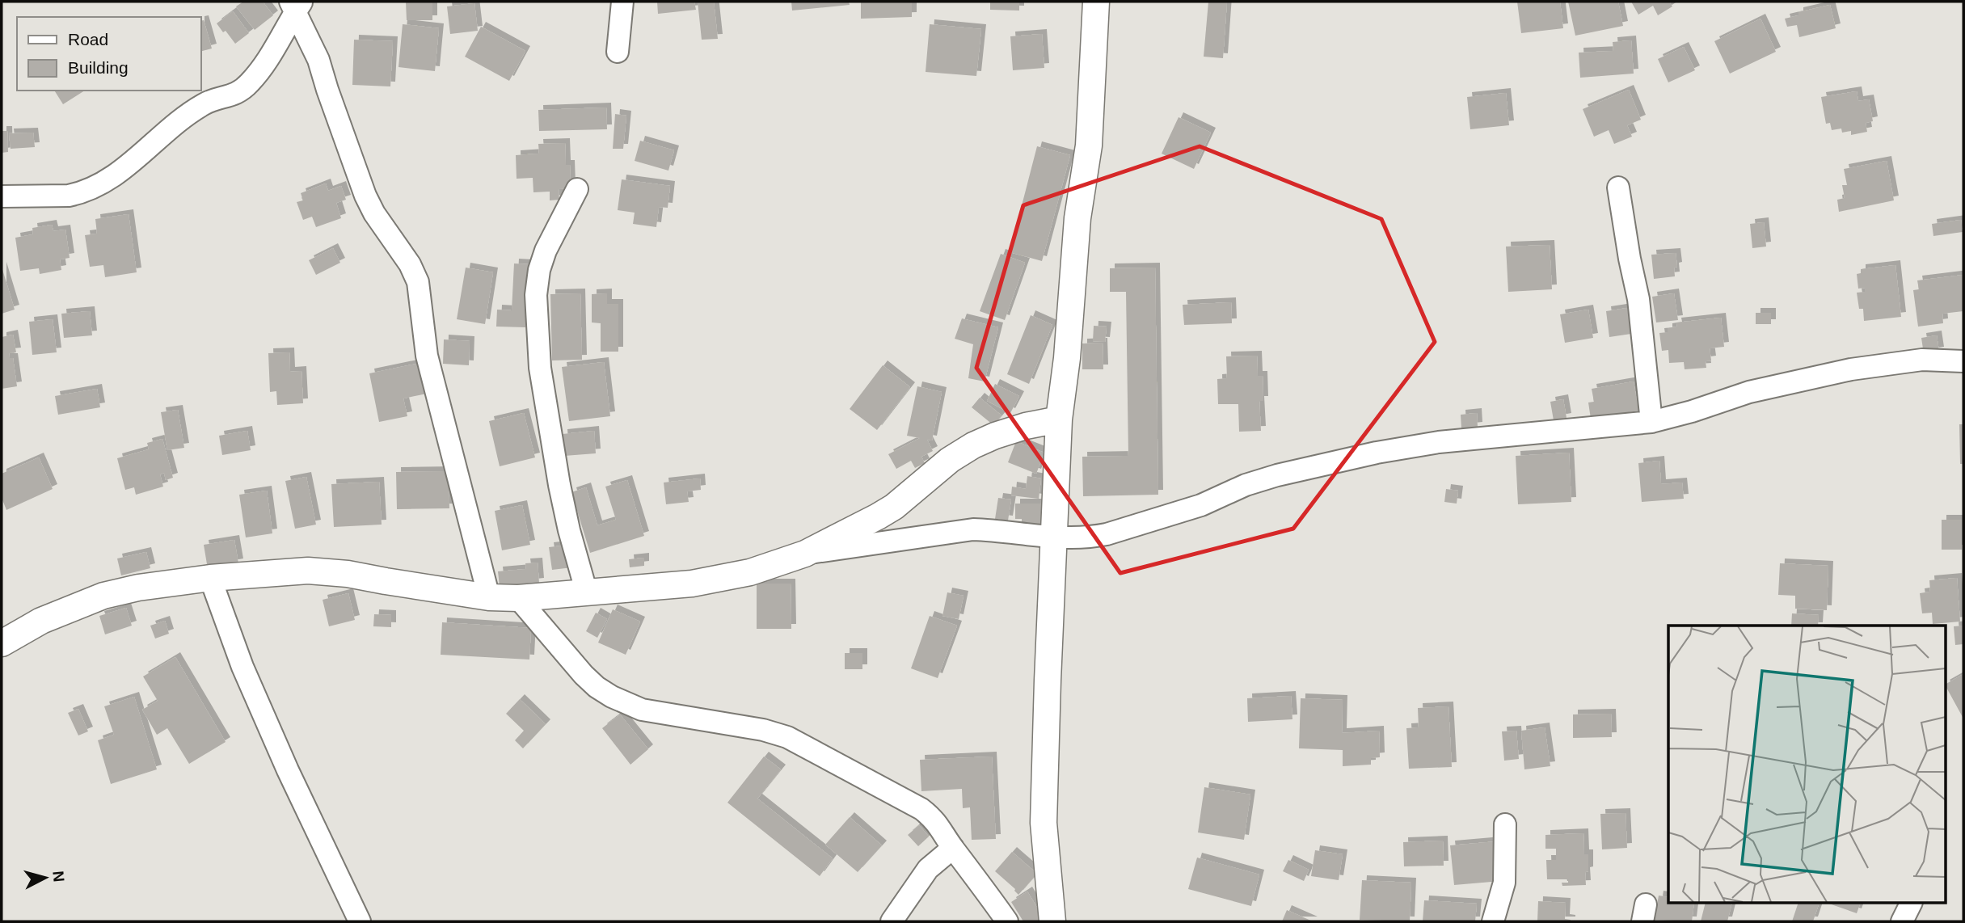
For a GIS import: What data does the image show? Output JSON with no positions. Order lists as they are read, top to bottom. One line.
{"legend":["Road","Building"],"north":"right"}
